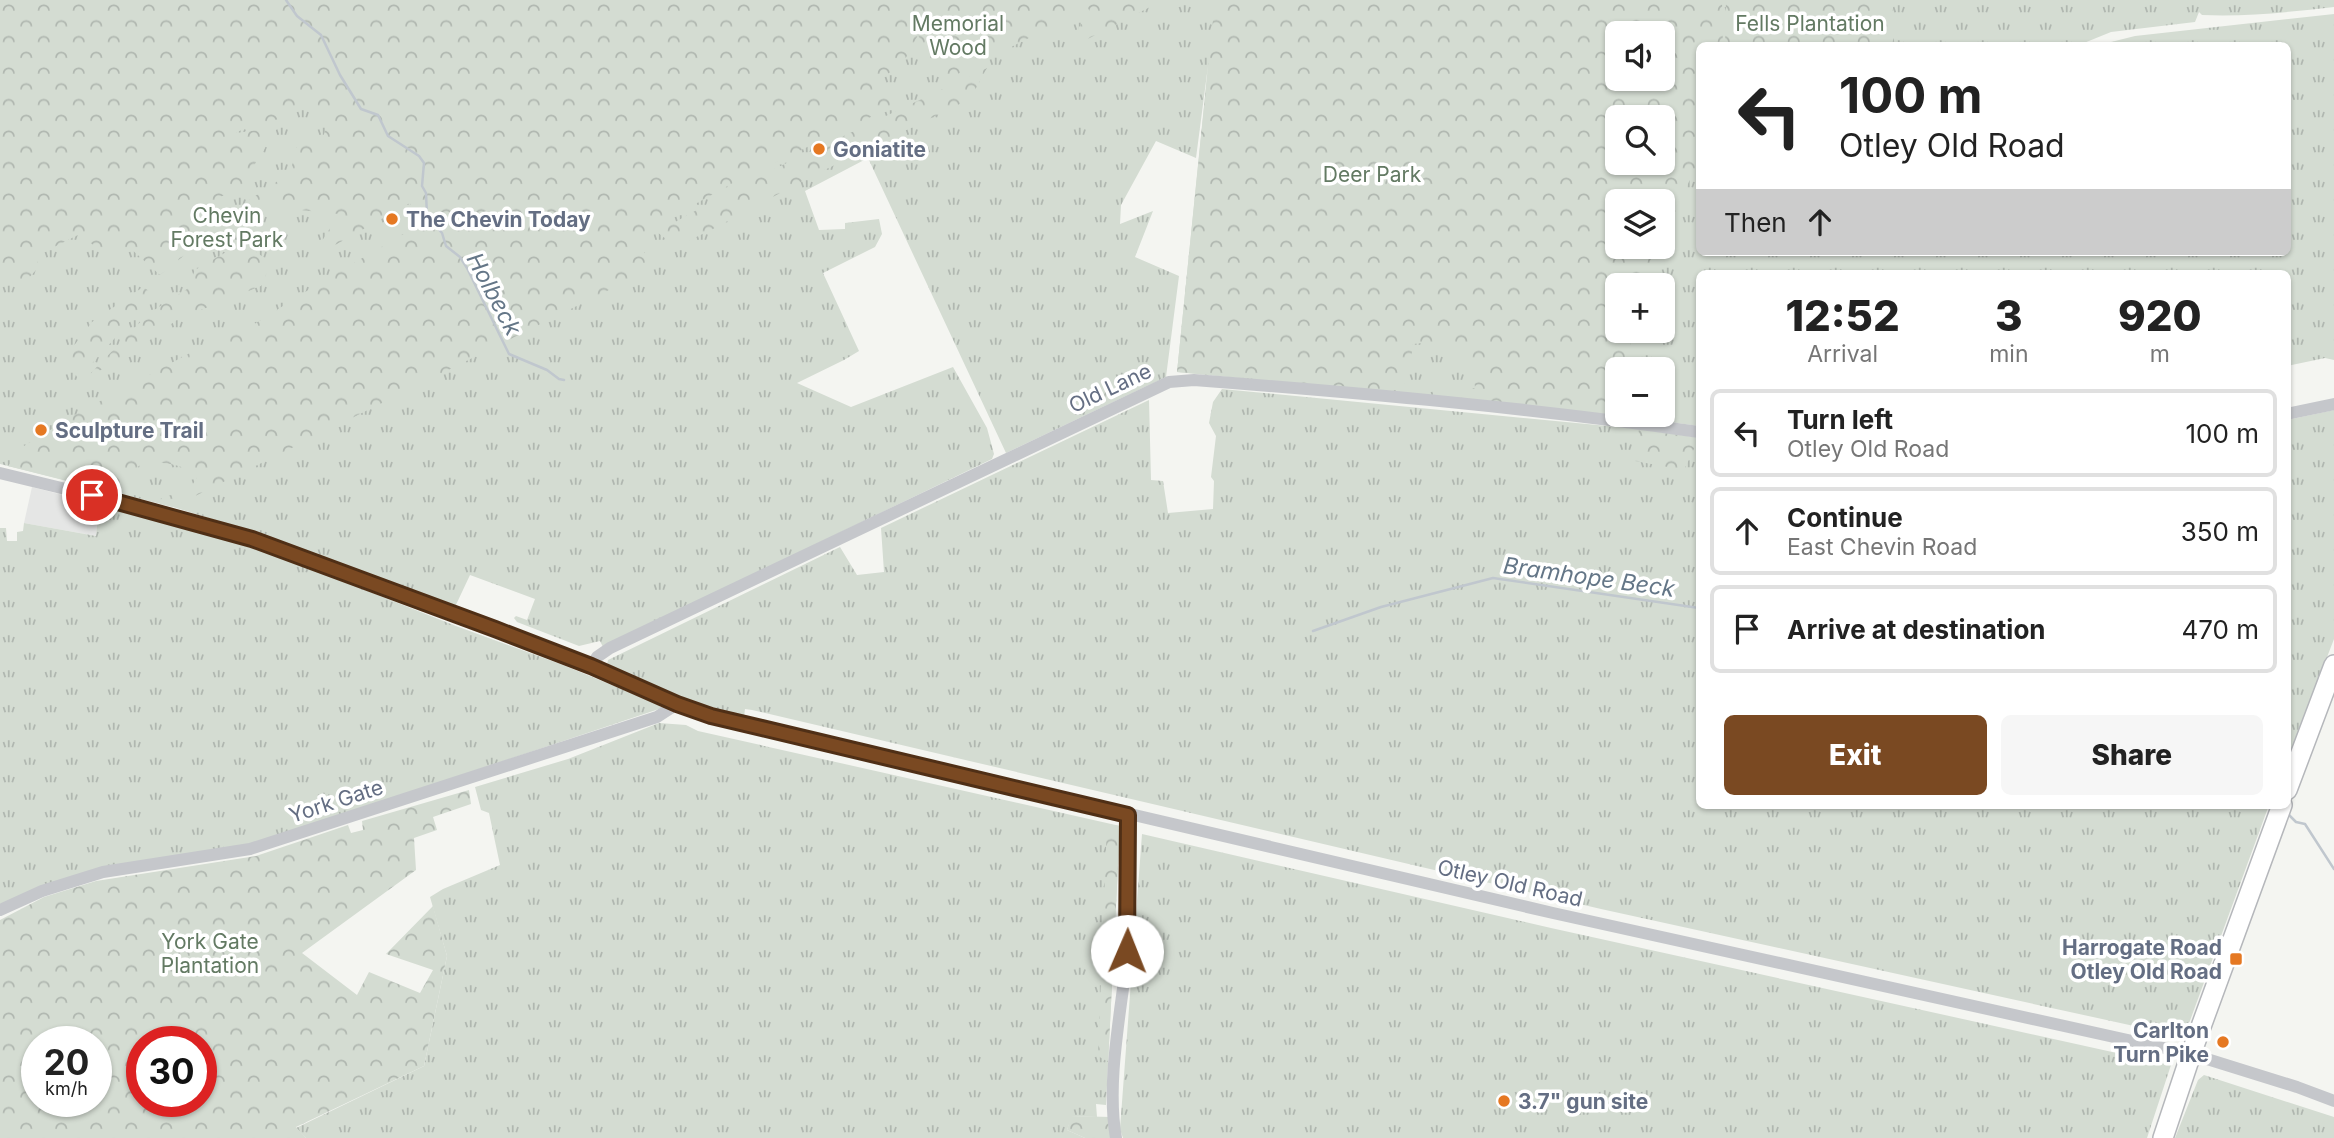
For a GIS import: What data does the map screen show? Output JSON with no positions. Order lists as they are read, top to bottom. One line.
{"streets":{"street":["Old Lane","York Gate","Otley Old Road"]},"crossings":[["Old Lane","Otley Old Road"],["York Gate","Otley Old Road"]],"water":["Holbeck","Bramhope Beck"],"parks":["Memorial Wood","Fells Plantation","Deer Park","Chevin Forest Park","York Gate Plantation"],"places":{"other":["Goniatite","The Chevin Today","Sculpture Trail","Carlton Turn Pike","3.7\" gun site"],"transit":["Harrogate Road Otley Old Road"]},"page":{"map_buttons":["+","−"],"turn":["100 m","Otley Old Road"],"then":"Then","eta":["12:52","Arrival","3","min","920","m"],"list":[{"name":"Turn left","note":"Otley Old Road","value":"100 m"},{"name":"Continue","note":"East Chevin Road","value":"350 m"},{"name":"Arrive at destination","value":"470 m"}],"buttons":["Exit","Share"],"speed":"20 km/h","limit":"30"}}
